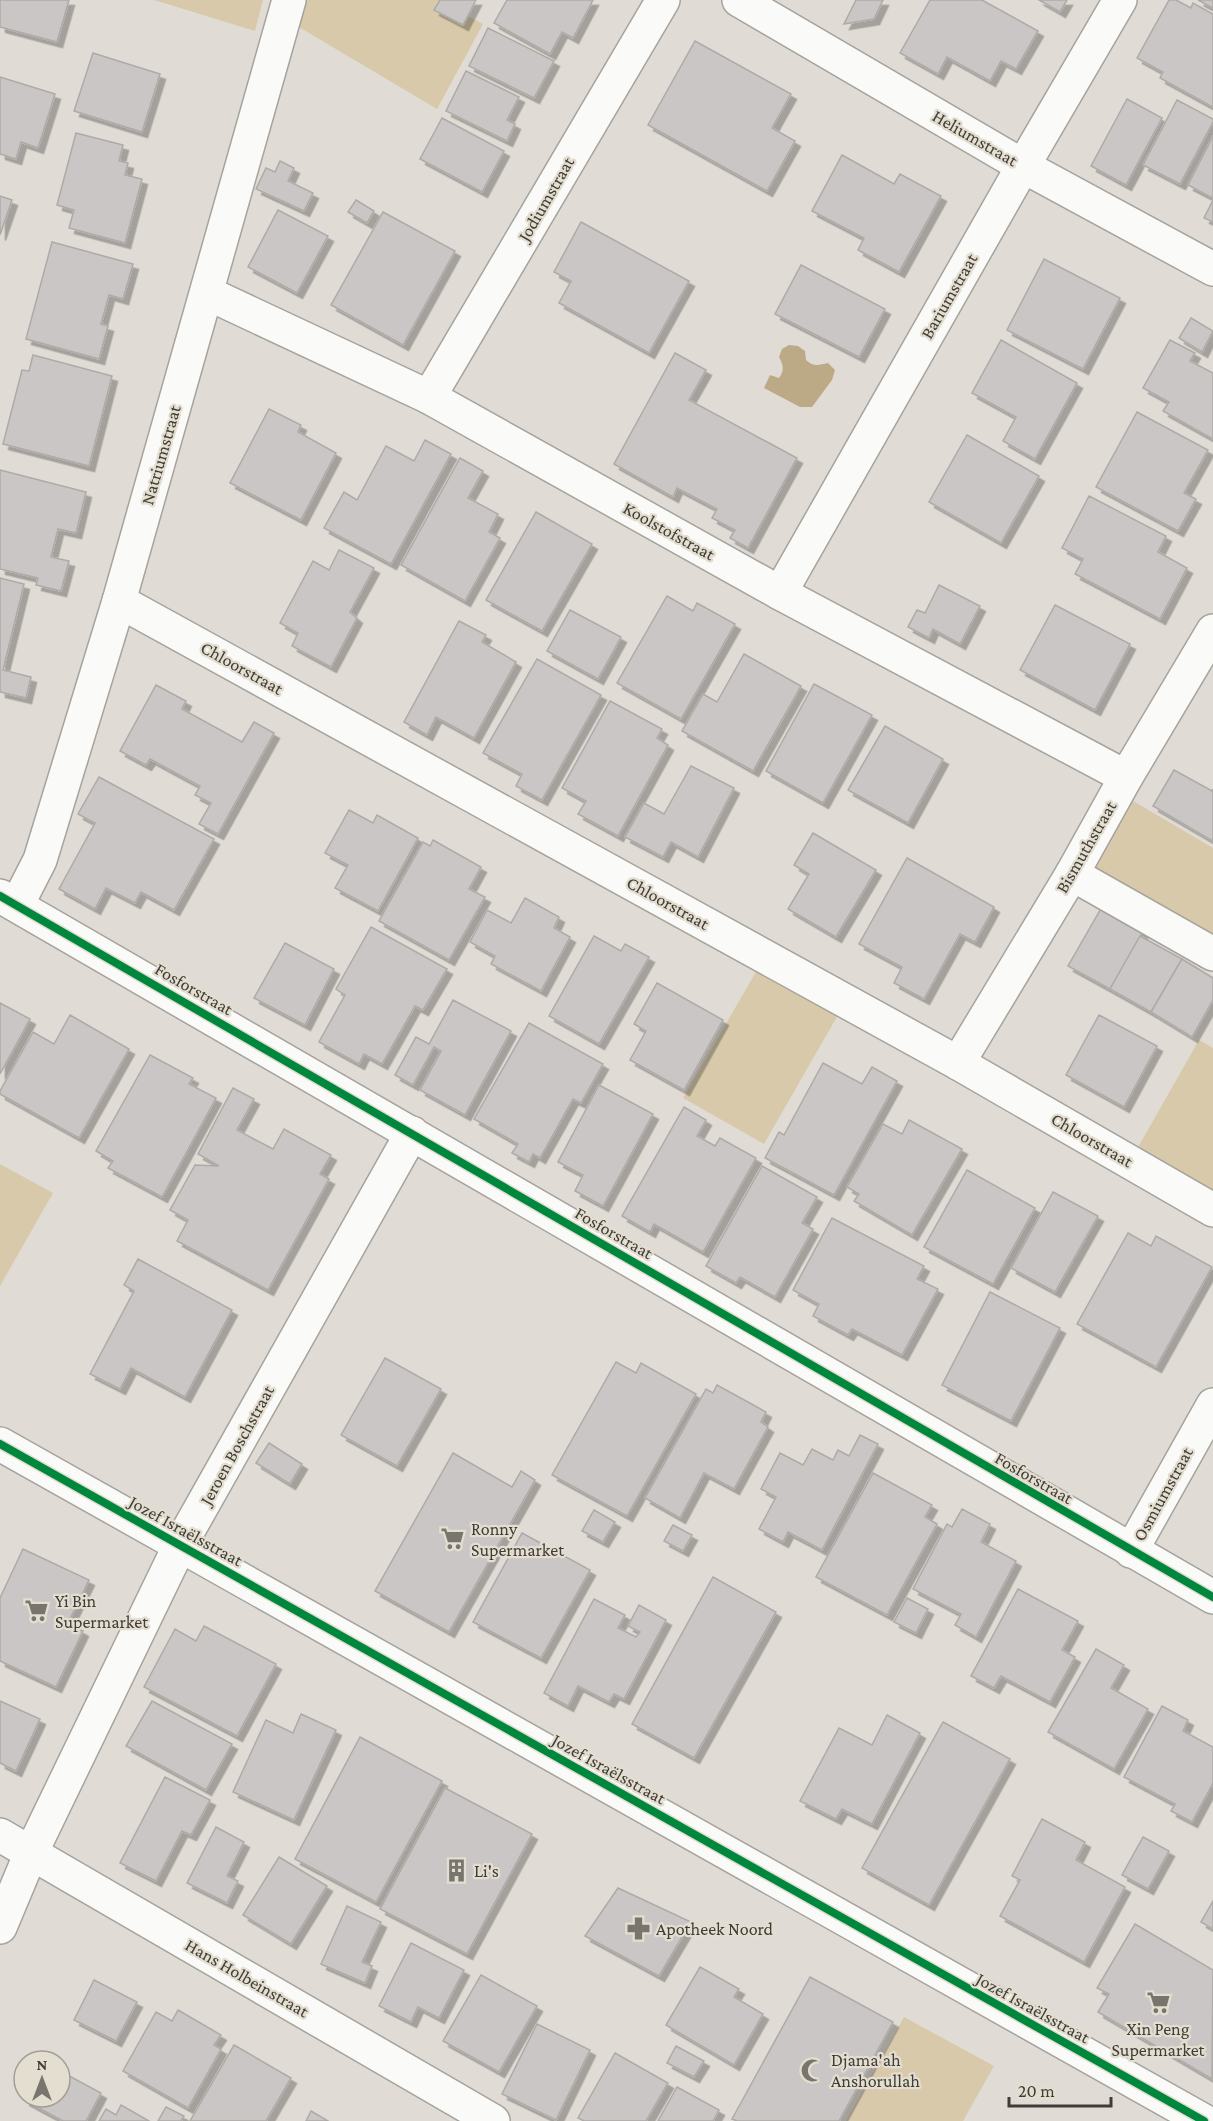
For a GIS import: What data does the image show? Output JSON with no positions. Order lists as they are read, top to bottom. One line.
{"streets":{"street":["Heliumstraat","Jodiumstraat","Bariumstraat","Natriumstraat","Koolstofstraat","Chloorstraat","Bismuthstraat","Fosforstraat","Jeroen Boschstraat","Osmiumstraat","Jozef Israëlsstraat","Hans Holbeinstraat"]},"crossings":[["Heliumstraat","Bariumstraat"],["Jodiumstraat","Koolstofstraat"],["Bariumstraat","Koolstofstraat"],["Natriumstraat","Koolstofstraat"],["Natriumstraat","Chloorstraat"],["Natriumstraat","Fosforstraat"],["Koolstofstraat","Bismuthstraat"],["Chloorstraat","Bismuthstraat"],["Fosforstraat","Jeroen Boschstraat"],["Fosforstraat","Osmiumstraat"],["Jeroen Boschstraat","Jozef Israëlsstraat"],["Jeroen Boschstraat","Hans Holbeinstraat"]],"places":{"supermarket":["Ronny Supermarket","Yi Bin Supermarket","Xin Peng Supermarket"],"building":["Li's"],"pharmacy":["Apotheek Noord"],"mosque":["Djama'ah Anshorullah"]},"scale_bar":"20 m","north":"top"}
